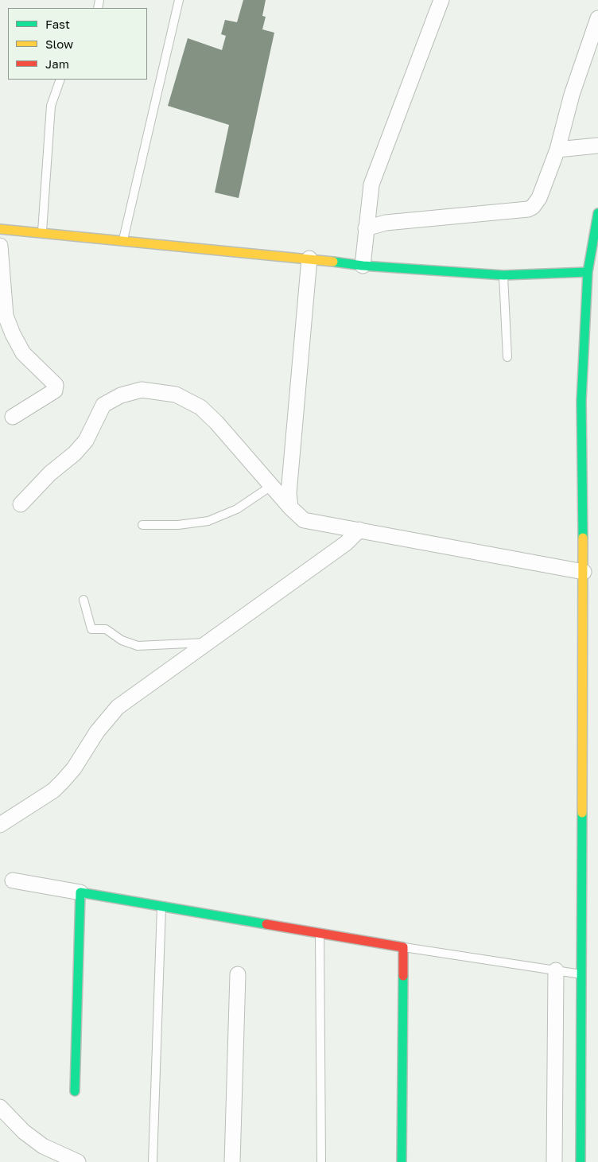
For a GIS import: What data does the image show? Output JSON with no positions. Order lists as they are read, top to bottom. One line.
{"legend":["Fast","Slow","Jam"]}
